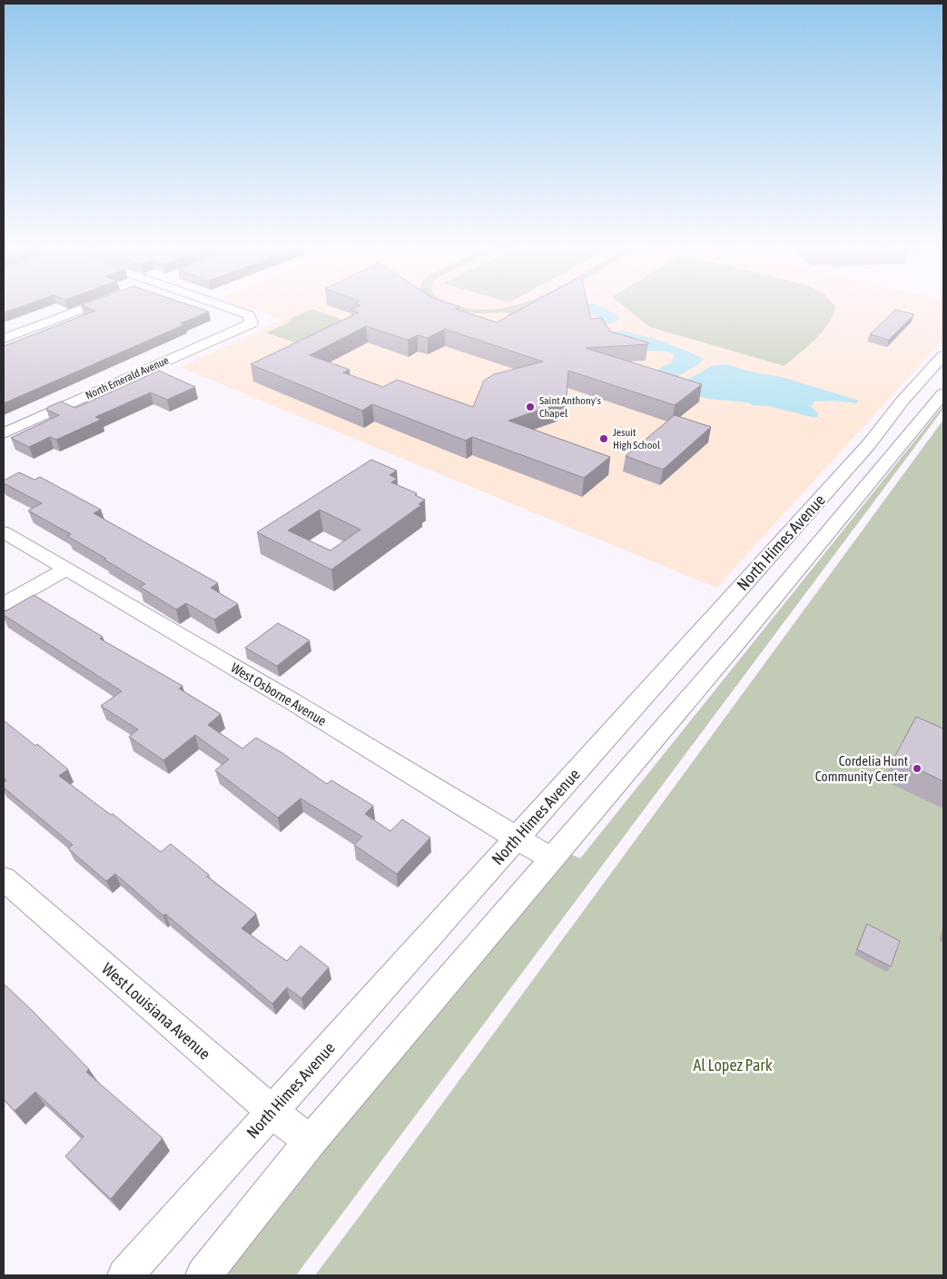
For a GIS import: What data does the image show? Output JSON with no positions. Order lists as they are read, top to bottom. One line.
{"streets":{"street":["North Emerald Avenue","North Himes Avenue","West Osborne Avenue","West Louisiana Avenue"]},"crossings":[["North Himes Avenue","West Osborne Avenue"],["North Himes Avenue","West Louisiana Avenue"]],"parks":["Al Lopez Park"],"places":["Saint Anthony's Chapel","Jesuit High School","Cordelia Hunt Community Center"]}
